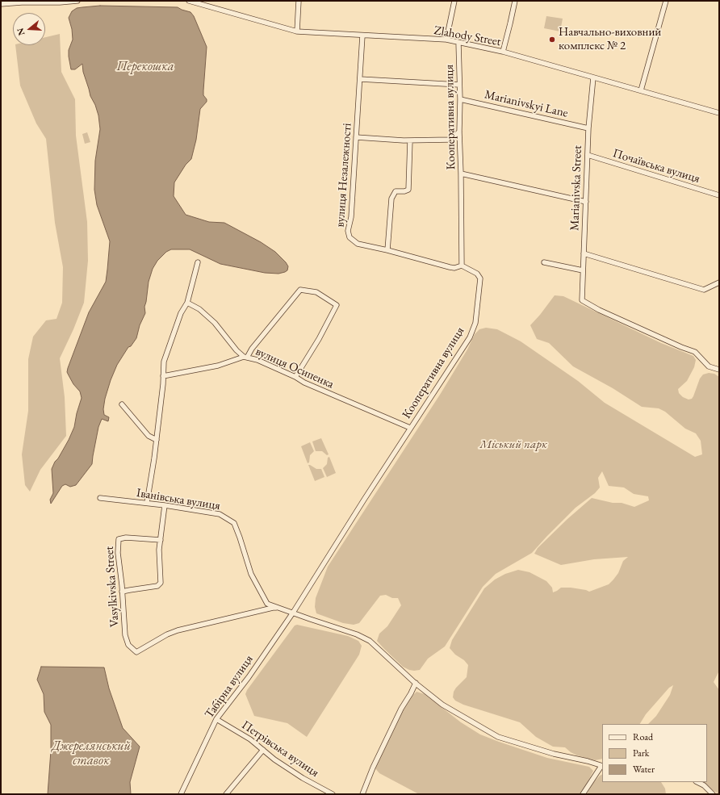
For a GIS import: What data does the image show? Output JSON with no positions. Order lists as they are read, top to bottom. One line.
{"streets":{"street":["Zlahody Street","Marianivskyi Lane","Кооперативна вулиця","Почаївська вулиця","вулиця Незалежності","Marianivska Street","вулиця Осипенка","Іванівська вулиця","Vasylkivska Street","Табірна вулиця","Петрівська вулиця"]},"crossings":[["Zlahody Street","Кооперативна вулиця"],["Zlahody Street","вулиця Незалежності"],["Zlahody Street","Marianivska Street"],["Marianivskyi Lane","Кооперативна вулиця"],["Marianivskyi Lane","Marianivska Street"],["Кооперативна вулиця","вулиця Незалежності"],["Кооперативна вулиця","вулиця Осипенка"],["Кооперативна вулиця","Іванівська вулиця"],["Кооперативна вулиця","Табірна вулиця"],["Почаївська вулиця","Marianivska Street"],["Іванівська вулиця","Vasylkivska Street"],["Іванівська вулиця","Табірна вулиця"],["Табірна вулиця","Петрівська вулиця"]],"water":["Перекошка","Джерелянський ставок"],"parks":["Міський парк"],"places":["Навчально-виховний комплекс № 2"],"legend":["Road","Park","Water"],"north":"left"}
